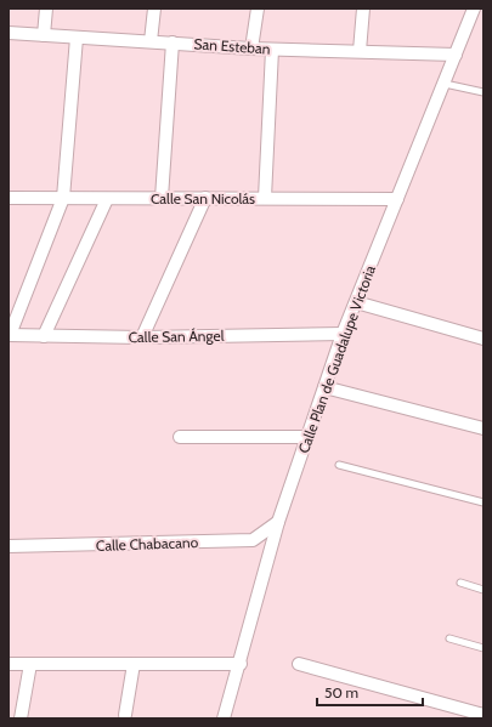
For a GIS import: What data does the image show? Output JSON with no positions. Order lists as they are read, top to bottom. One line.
{"streets":{"street":["San Esteban","Calle San Nicolás","Calle San Ángel","Calle Plan de Guadalupe Victoria","Calle Chabacano"]},"crossings":[["San Esteban","Calle Plan de Guadalupe Victoria"],["Calle San Nicolás","Calle Plan de Guadalupe Victoria"],["Calle San Ángel","Calle Plan de Guadalupe Victoria"],["Calle Plan de Guadalupe Victoria","Calle Chabacano"]],"scale_bar":"50 m"}
